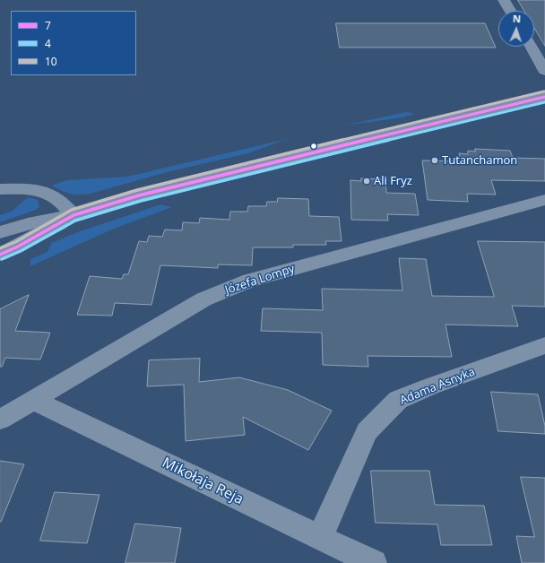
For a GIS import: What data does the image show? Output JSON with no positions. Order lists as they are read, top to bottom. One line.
{"streets":{"street":["Józefa Lompy","Adama Asnyka","Mikołaja Reja"]},"crossings":[["Józefa Lompy","Mikołaja Reja"],["Adama Asnyka","Mikołaja Reja"]],"places":["Tutanchamon","Ali Fryz"],"lines":["transit line 10","transit line 7","transit line 4"],"legend":["7","4","10"],"north":"top"}
